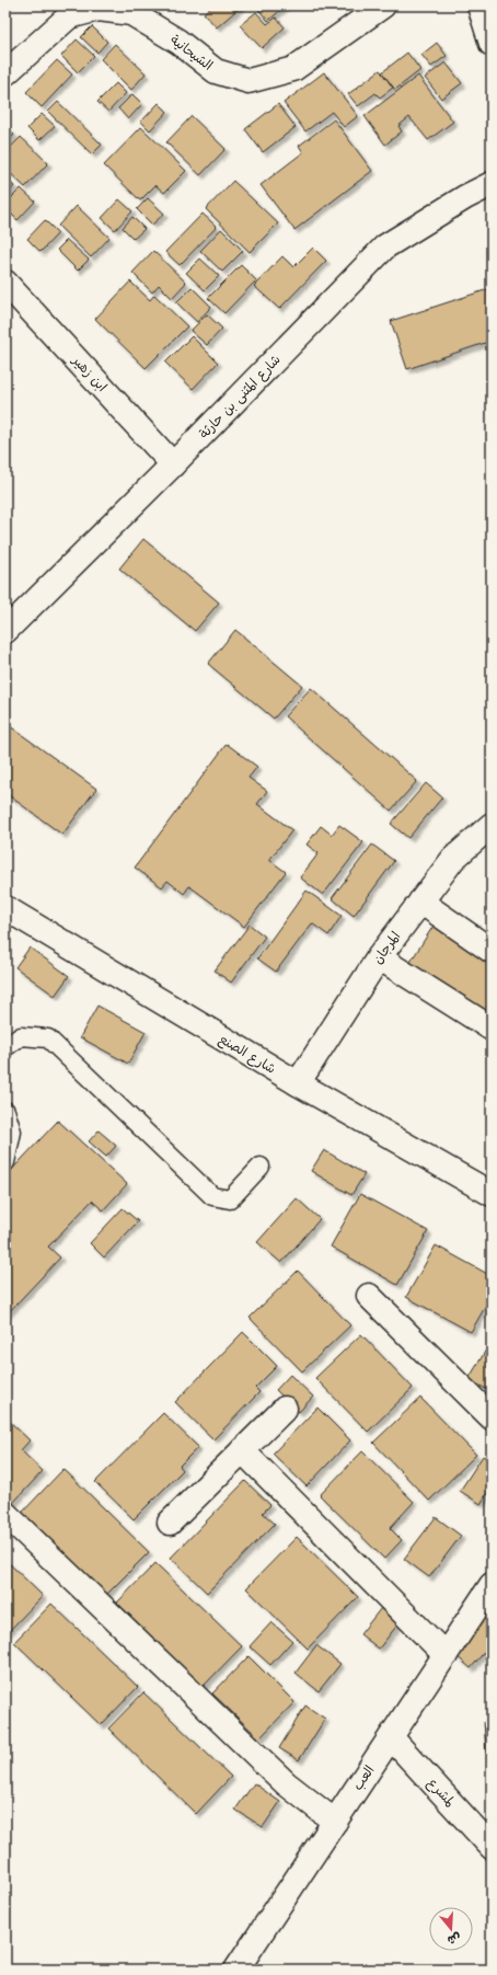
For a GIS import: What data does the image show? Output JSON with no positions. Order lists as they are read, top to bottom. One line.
{"streets":{"street":["الشيحانية","ابن زهير","شارع المثنى بن حارثة","المرجان","شارع الصنع","العب","لمشرع"]},"crossings":[["ابن زهير","شارع المثنى بن حارثة"],["المرجان","شارع الصنع"],["العب","لمشرع"]],"north":"bottom"}
